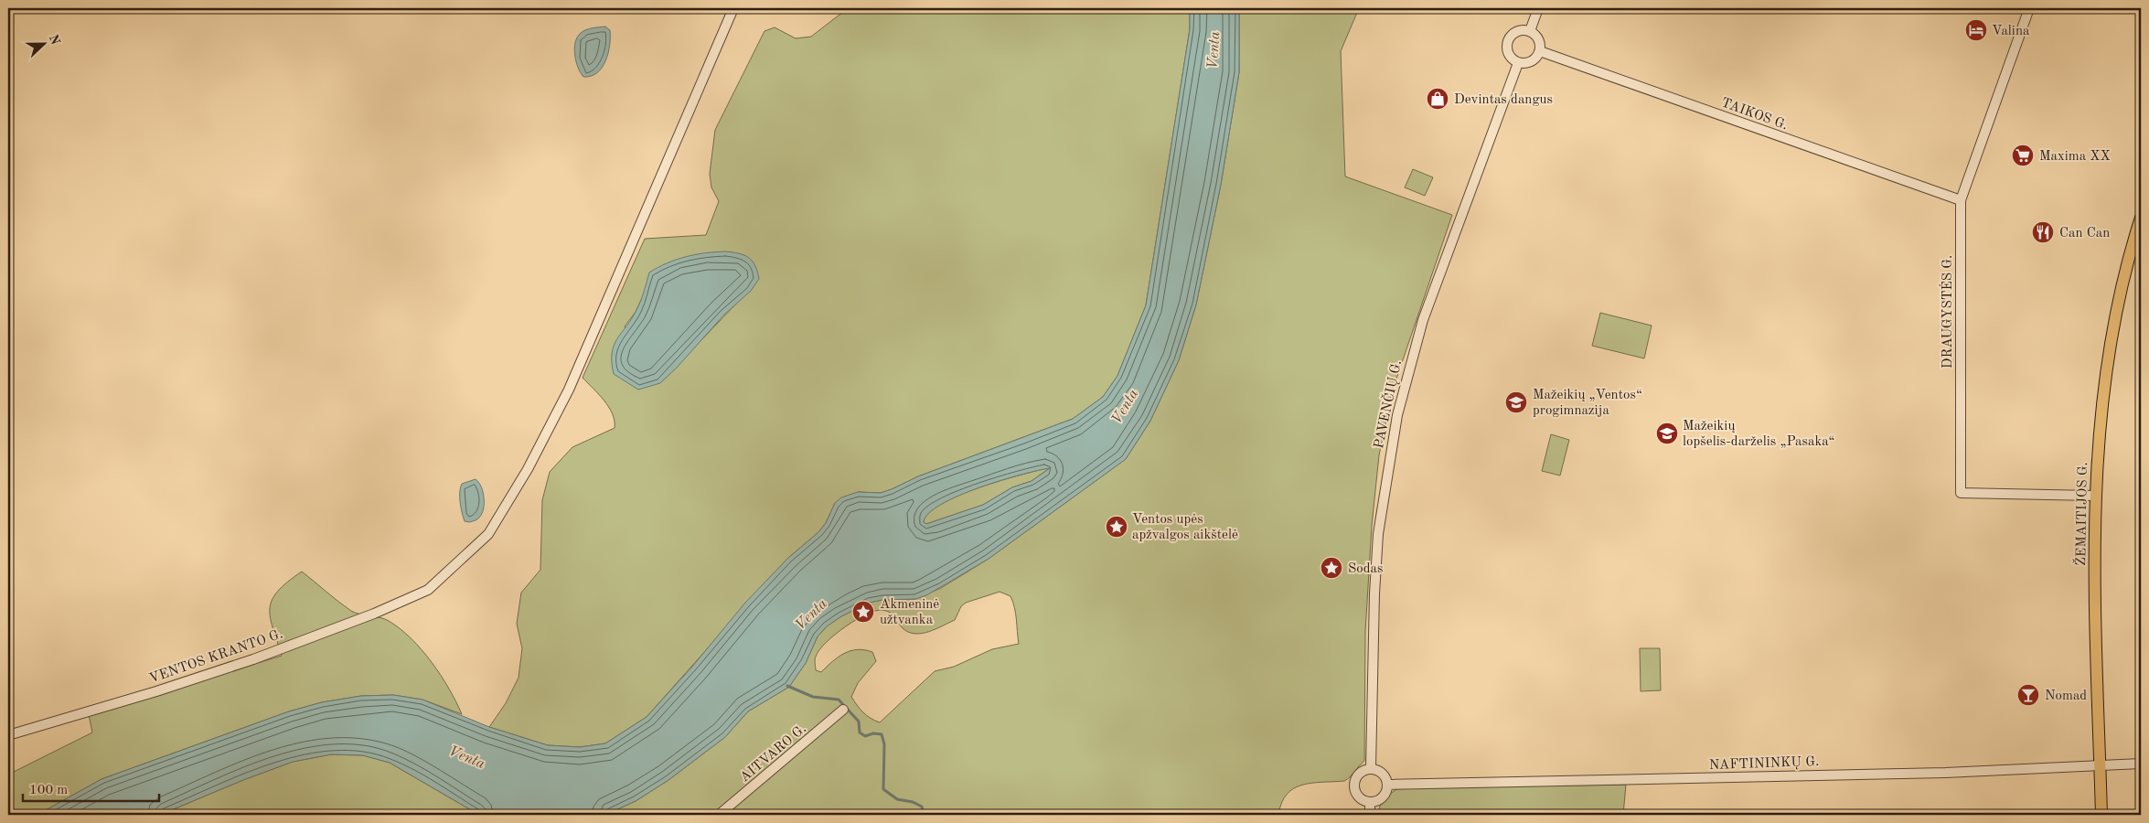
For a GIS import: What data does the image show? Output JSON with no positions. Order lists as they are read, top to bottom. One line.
{"streets":{"main road":["ŽEMAITIJOS G."],"street":["TAIKOS G.","DRAUGYSTĖS G.","PAVENČIŲ G.","VENTOS KRANTO G.","AITVARO G.","NAFTININKŲ G."]},"crossings":[["TAIKOS G.","DRAUGYSTĖS G."],["TAIKOS G.","PAVENČIŲ G."],["DRAUGYSTĖS G.","ŽEMAITIJOS G."],["PAVENČIŲ G.","NAFTININKŲ G."],["ŽEMAITIJOS G.","NAFTININKŲ G."]],"water":["Venta"],"places":{"hotel":["Valina"],"shop":["Devintas dangus"],"supermarket":["Maxima XX"],"restaurant":["Can Can"],"school or university":["Mažeikių „Ventos“ progimnazija","Mažeikių lopšelis-darželis „Pasaka“"],"place":["Ventos upės apžvalgos aikštelė","Sodas","Akmeninė užtvanka"],"bar":["Nomad"]},"scale_bar":"100 m","north":"right"}
